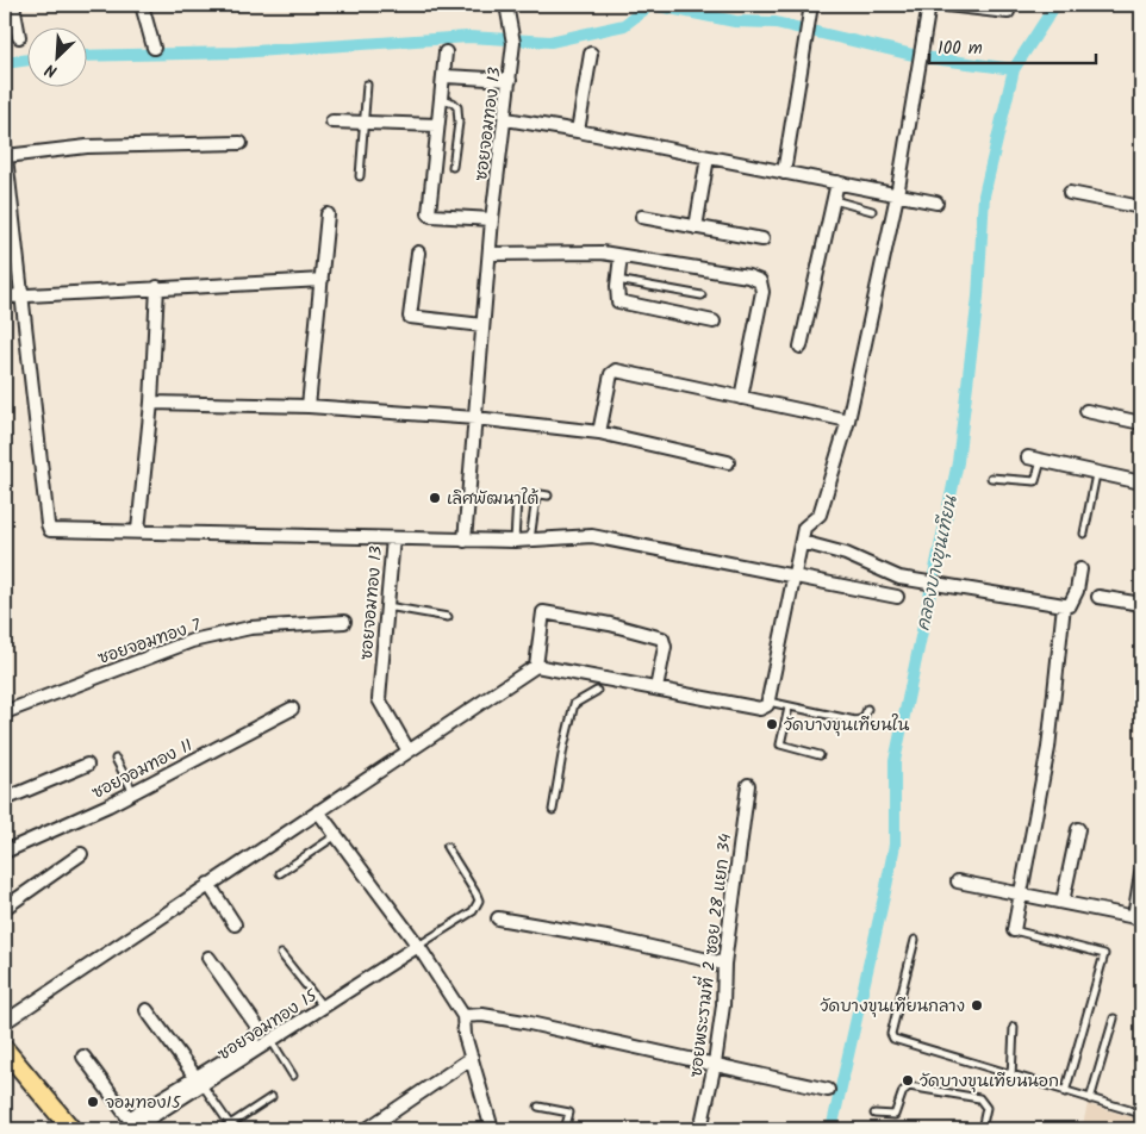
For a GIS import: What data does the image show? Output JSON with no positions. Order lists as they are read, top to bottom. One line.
{"streets":{"street":["ซอยจอมทอง 13","ซอยจอมทอง 7","ซอยจอมทอง 11","ซอยพระรามที่ 2 ซอย 28 แยก 34","ซอยจอมทอง 15"]},"water":["คลองบางขุนเทียน"],"places":["เลิศพัฒนาใต้","วัดบางขุนเทียนใน","วัดบางขุนเทียนกลาง","วัดบางขุนเทียนนอก","จอมทอง15"],"scale_bar":"100 m","north":"bottom left"}
